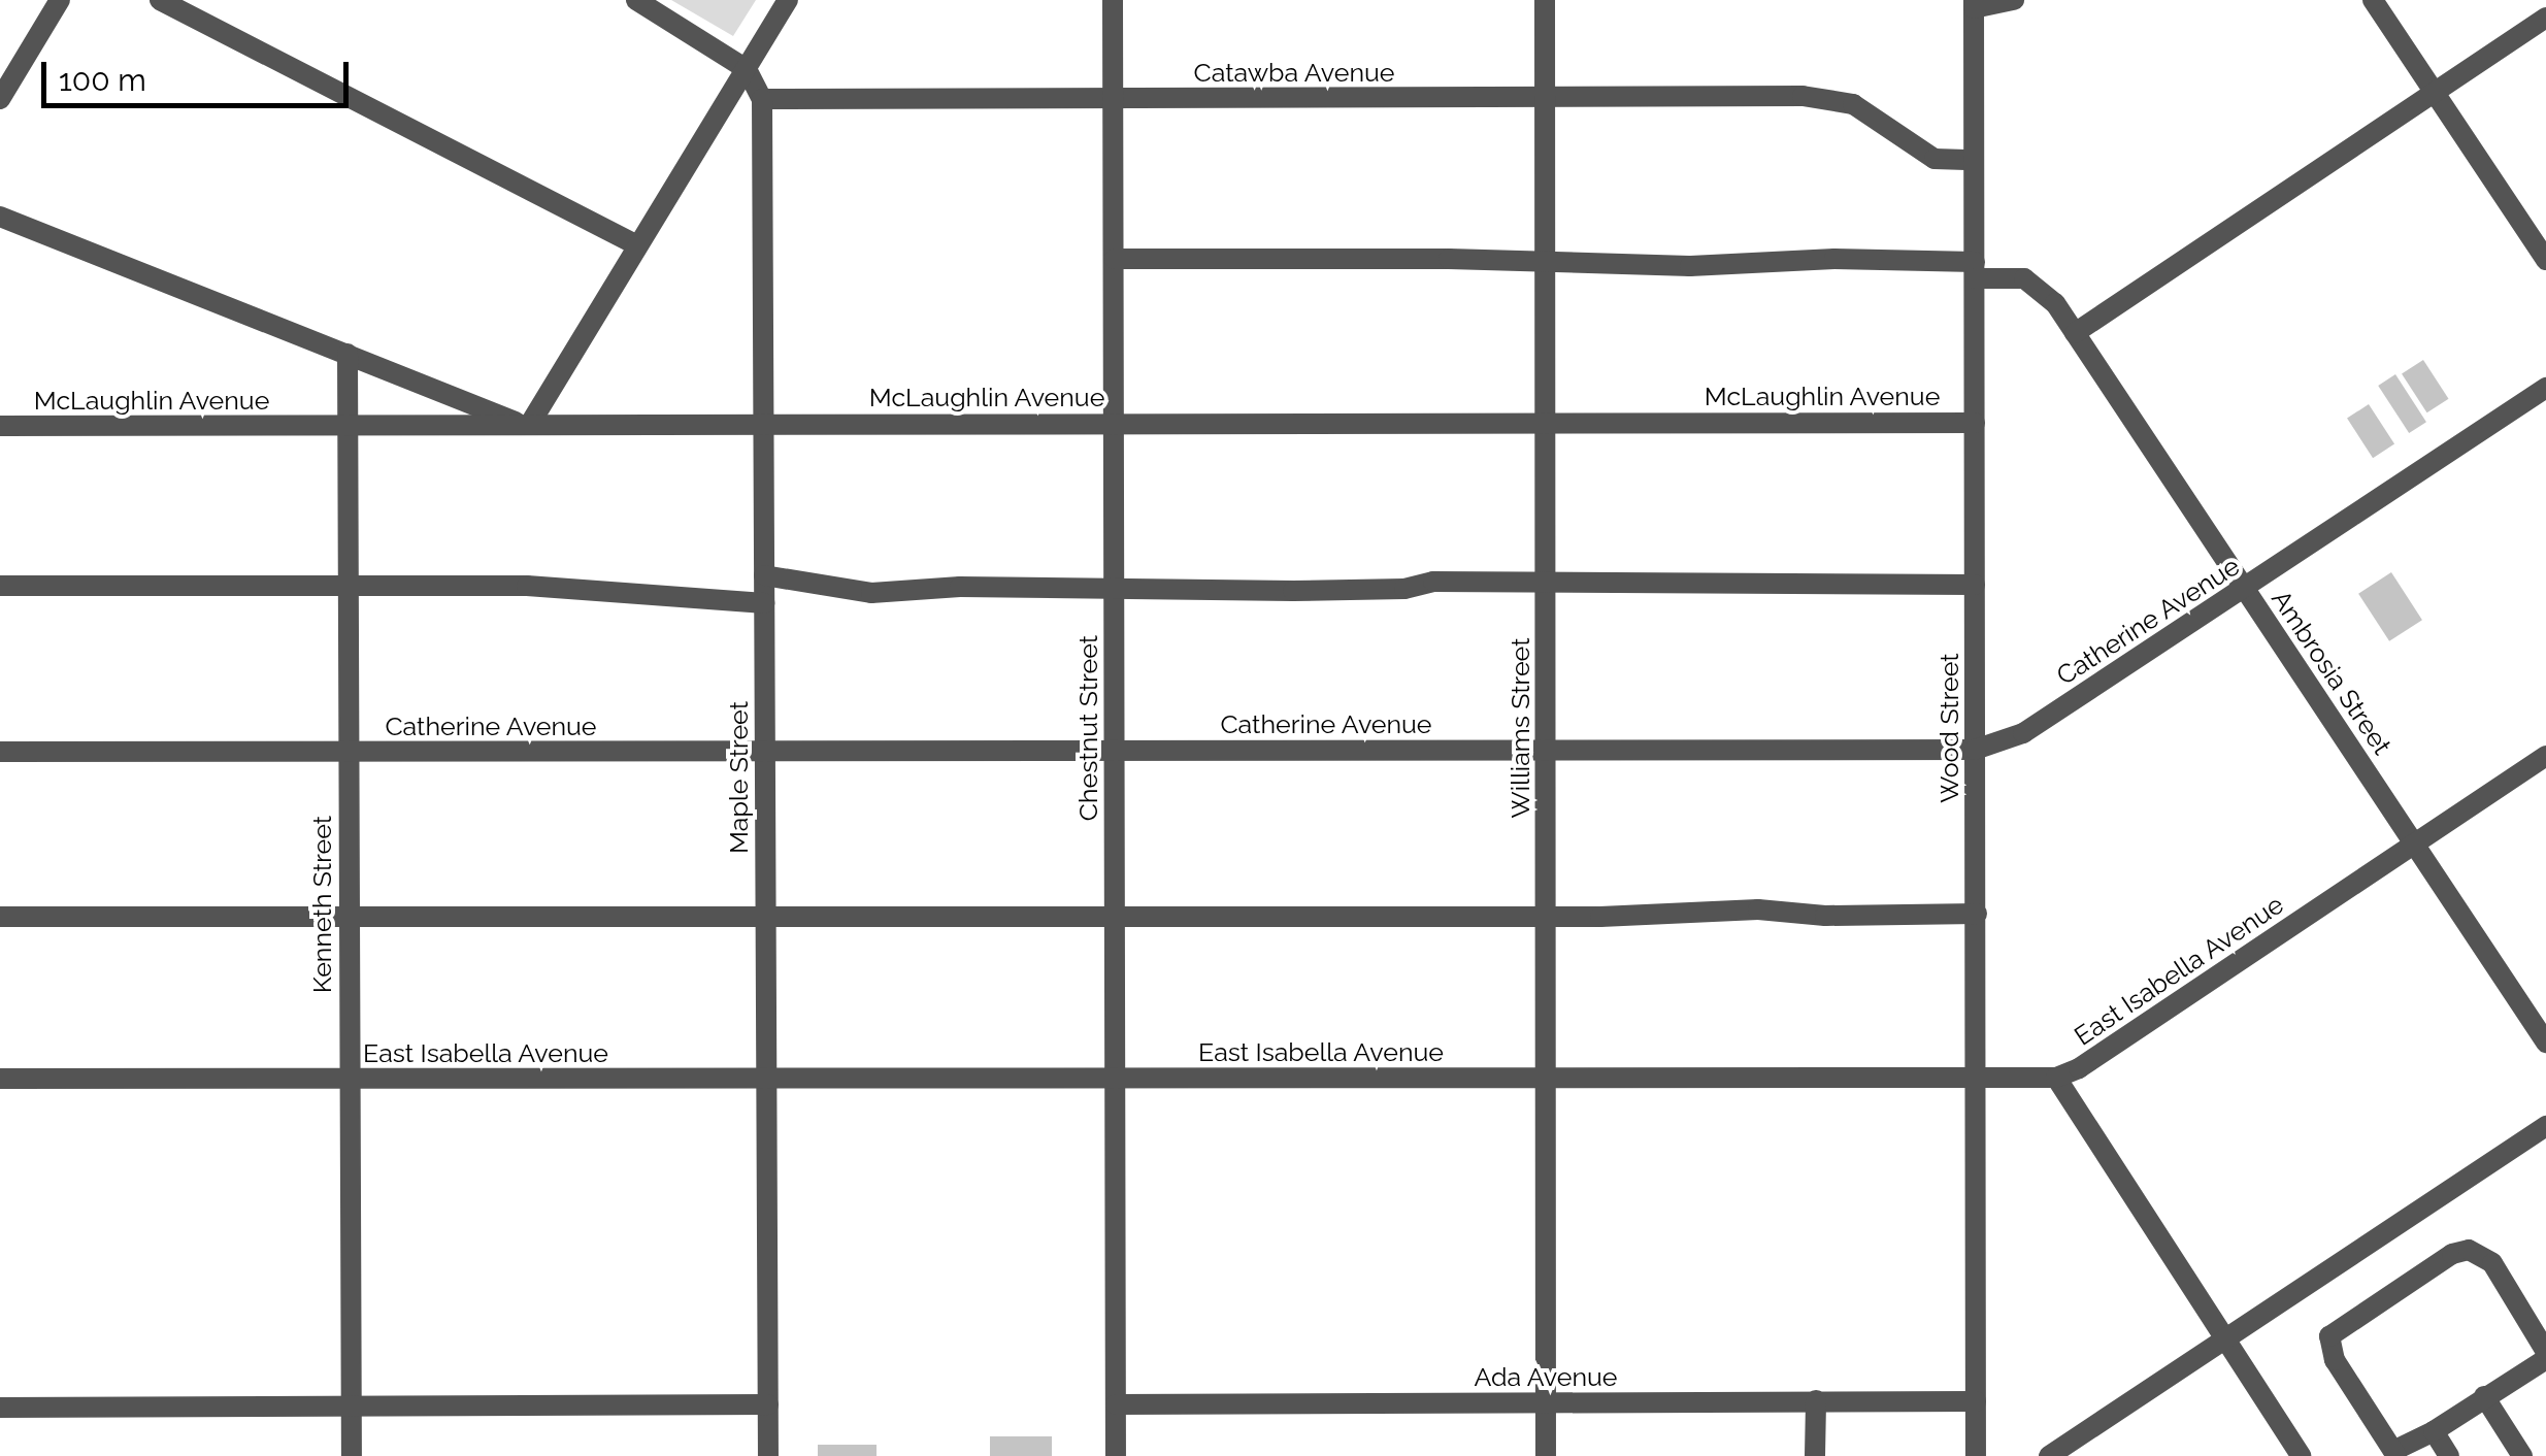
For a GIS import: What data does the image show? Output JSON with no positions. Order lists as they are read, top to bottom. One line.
{"streets":{"street":["Catawba Avenue","McLaughlin Avenue","Catherine Avenue","Ambrosia Street","Chestnut Street","Williams Street","Wood Street","Maple Street","Kenneth Street","East Isabella Avenue","Ada Avenue"]},"crossings":[["Catawba Avenue","Chestnut Street"],["Catawba Avenue","Williams Street"],["Catawba Avenue","Wood Street"],["Catawba Avenue","Maple Street"],["McLaughlin Avenue","Chestnut Street"],["McLaughlin Avenue","Williams Street"],["McLaughlin Avenue","Wood Street"],["McLaughlin Avenue","Maple Street"],["McLaughlin Avenue","Kenneth Street"],["Catherine Avenue","Ambrosia Street"],["Catherine Avenue","Chestnut Street"],["Catherine Avenue","Williams Street"],["Catherine Avenue","Wood Street"],["Catherine Avenue","Maple Street"],["Catherine Avenue","Kenneth Street"],["Ambrosia Street","Chestnut Street"],["Ambrosia Street","Williams Street"],["Ambrosia Street","Wood Street"],["Ambrosia Street","East Isabella Avenue"],["Chestnut Street","East Isabella Avenue"],["Chestnut Street","Ada Avenue"],["Williams Street","East Isabella Avenue"],["Williams Street","Ada Avenue"],["Wood Street","East Isabella Avenue"],["Wood Street","Ada Avenue"],["Maple Street","East Isabella Avenue"],["Kenneth Street","East Isabella Avenue"]],"scale_bar":"100 m"}
